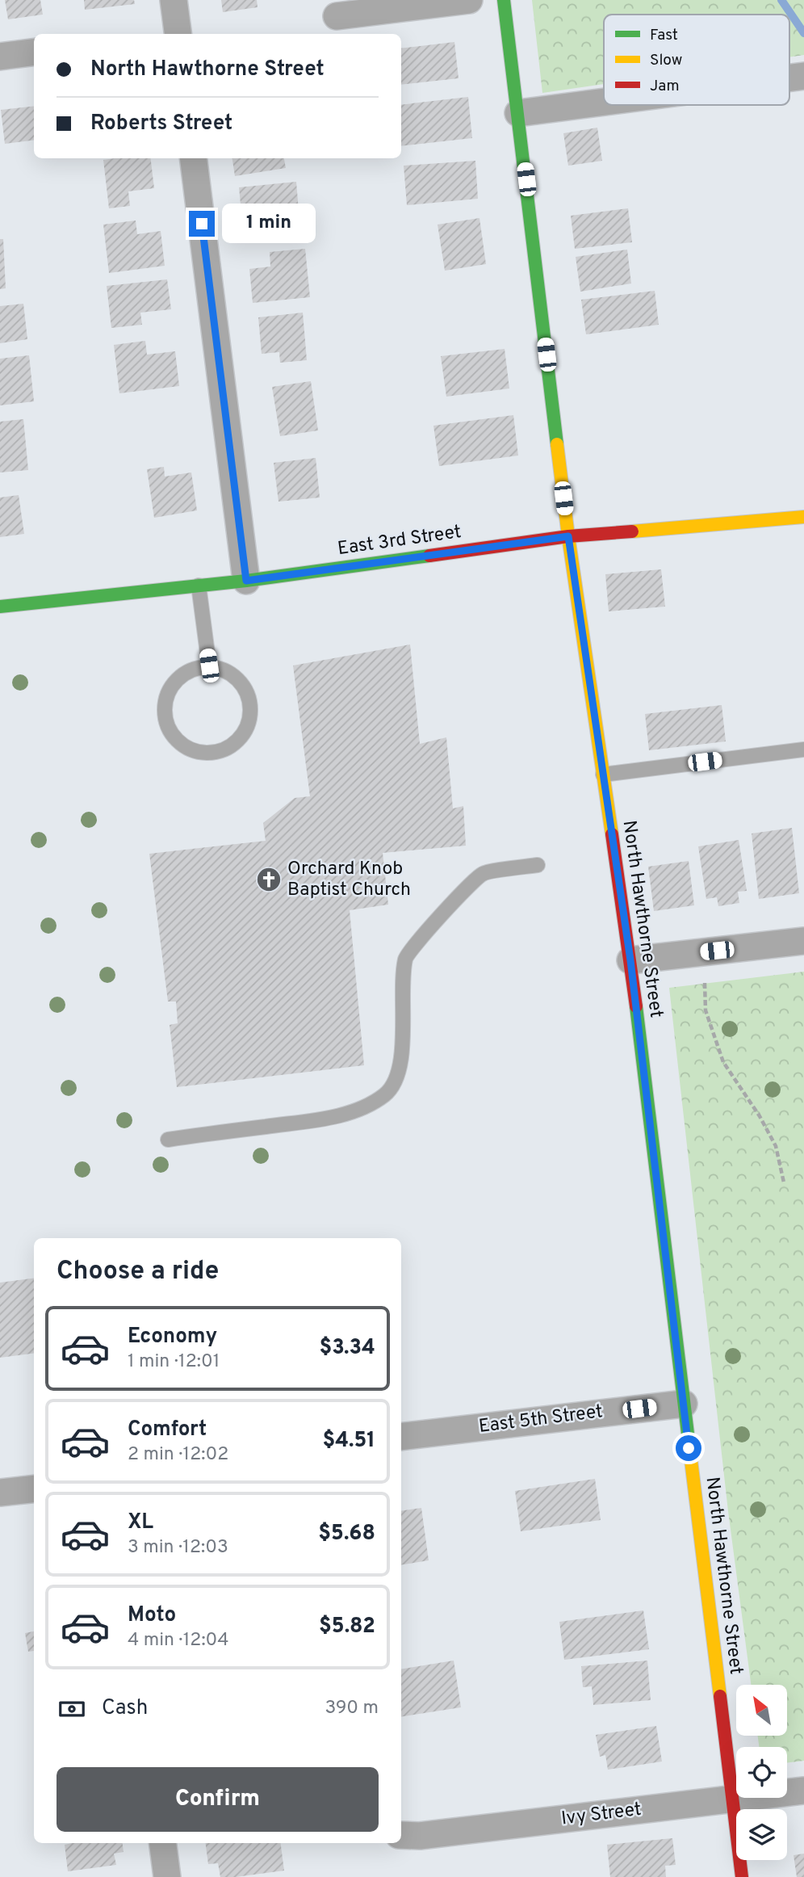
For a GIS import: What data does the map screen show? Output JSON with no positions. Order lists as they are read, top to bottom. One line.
{"streets":{"street":["East 3rd Street","North Hawthorne Street","East 5th Street","Ivy Street"]},"crossings":[["East 3rd Street","North Hawthorne Street"],["North Hawthorne Street","East 5th Street"],["North Hawthorne Street","Ivy Street"]],"places":{"church":["Orchard Knob Baptist Church"]},"legend":["Fast","Slow","Jam"],"north":"top left","page":{"banner":["North Hawthorne Street","Roberts Street"],"bubble":"1 min","heading":"Choose a ride","list":[{"name":"Economy","note":"1 min · 12:01","value":"$3.34"},{"name":"Comfort","note":"2 min · 12:02","value":"$4.51"},{"name":"XL","note":"3 min · 12:03","value":"$5.68"},{"name":"Moto","note":"4 min · 12:04","value":"$5.82"}],"pay":["Cash","390 m"],"buttons":"Confirm"}}
